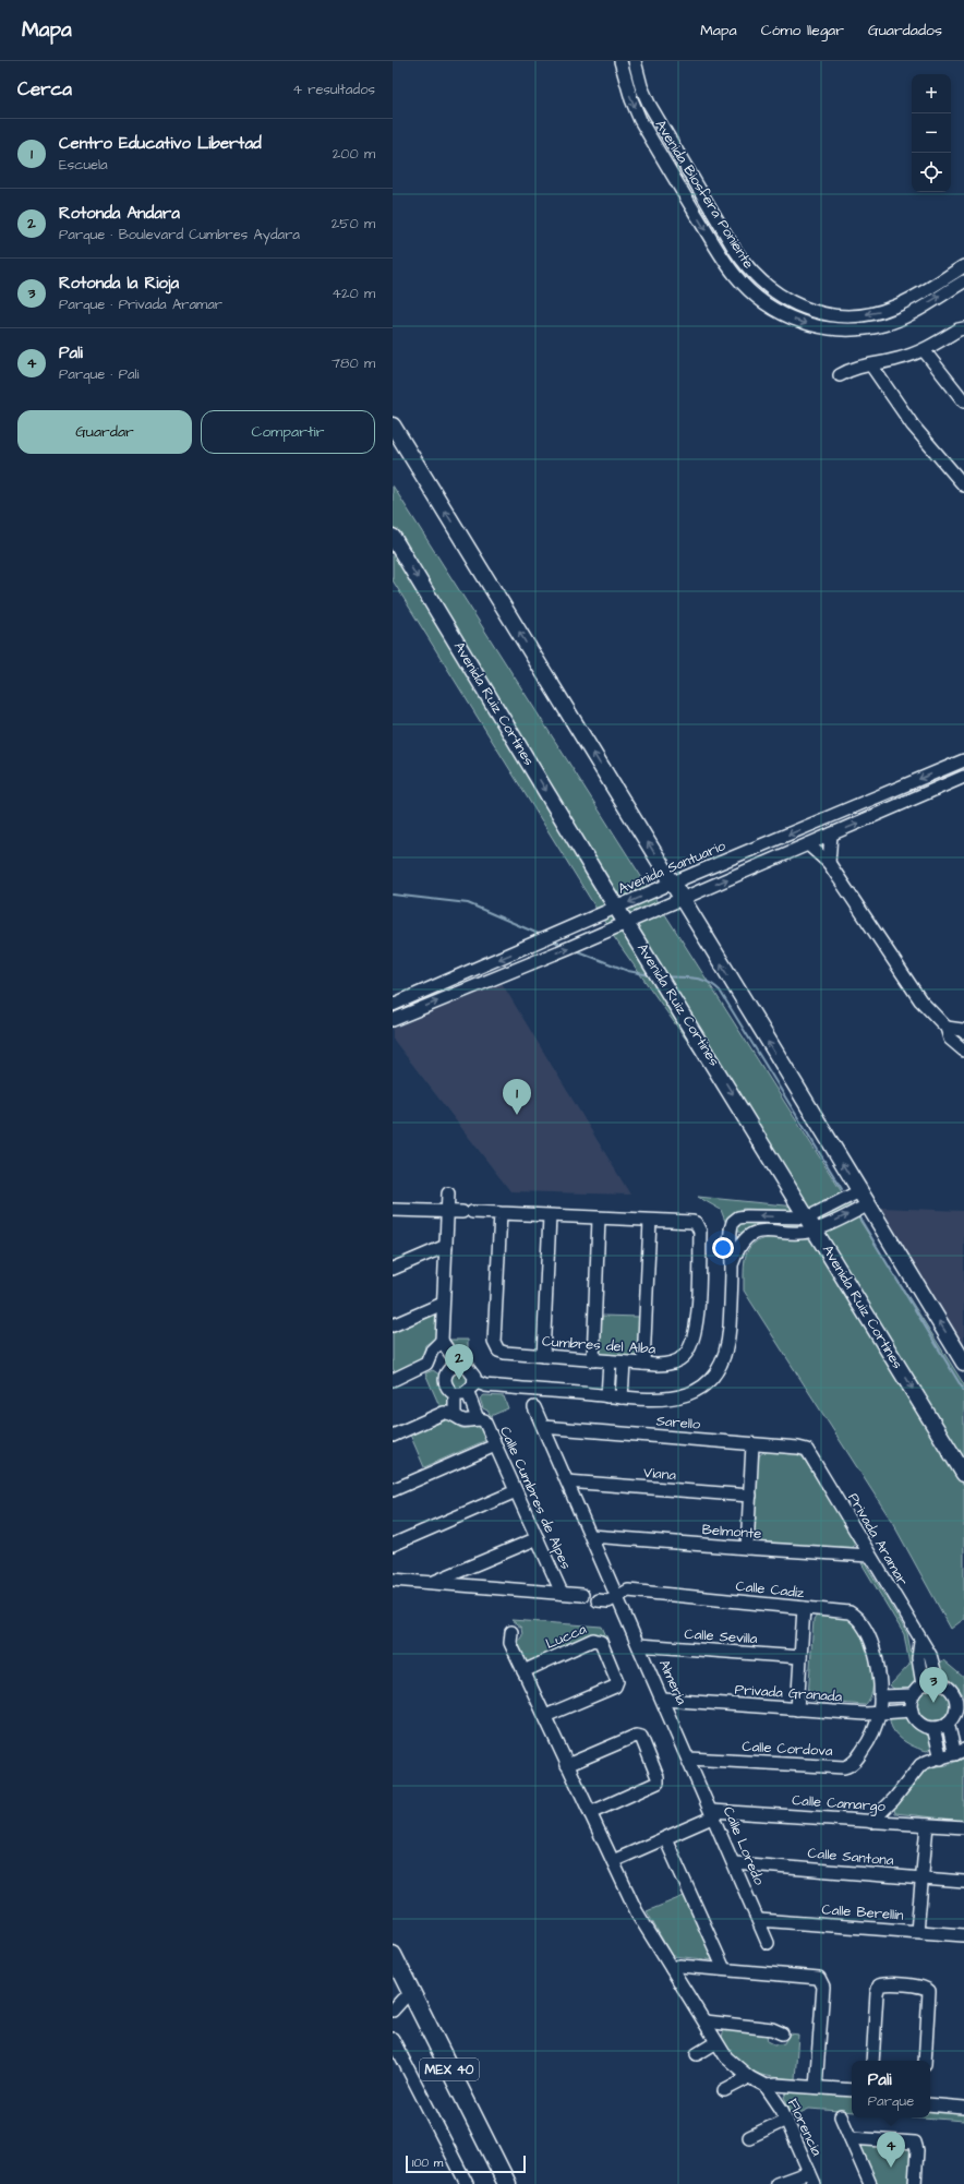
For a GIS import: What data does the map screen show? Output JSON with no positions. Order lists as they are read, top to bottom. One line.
{"streets":{"highway":["MEX 40"],"main road":["Avenida Ruiz Cortines"],"street":["Avenida Biosfera Poniente","Avenida Santuario","Cumbres del Alba","Sarello","Viana","Calle Cumbres de Alpes","Belmonte","Privada Aramar","Calle Cadíz","Lucca","Calle Sevilla","Almería","Privada Granada","Calle Cordova","Calle Camargo","Calle Loredo","Calle Santona","Calle Berellín","Florencia"]},"crossings":[["Avenida Ruiz Cortines","Avenida Santuario"],["Sarello","Privada Aramar"],["Belmonte","Privada Aramar"],["Privada Aramar","Privada Granada"],["Calle Cadíz","Almería"],["Calle Cadíz","Privada Granada"],["Calle Cadíz","Calle Cordova"],["Calle Sevilla","Almería"],["Almería","Privada Granada"],["Almería","Calle Cordova"],["Almería","Calle Loredo"],["Privada Granada","Calle Cordova"],["Calle Camargo","Calle Loredo"],["Calle Loredo","Calle Santona"],["Calle Loredo","Calle Berellín"]],"scale_bar":"100 m","page":{"header":"Mapa","nav":["Mapa","Cómo llegar","Guardados"],"heading":["Cerca","4 resultados"],"map_buttons":["+","−"],"list":[{"mark":"1","name":"Centro Educativo Libertad","note":"Escuela","value":"200 m"},{"mark":"2","name":"Rotonda Andara","note":"Parque · Boulevard Cumbres Aydara","value":"250 m"},{"mark":"3","name":"Rotonda la Rioja","note":"Parque · Privada Aramar","value":"420 m"},{"mark":"4","name":"Pali","note":"Parque · Pali","value":"780 m"}],"buttons":["Guardar","Compartir"],"pins":["1","2","3","4"],"popup":["Pali","Parque"],"scale":"100 m"}}
